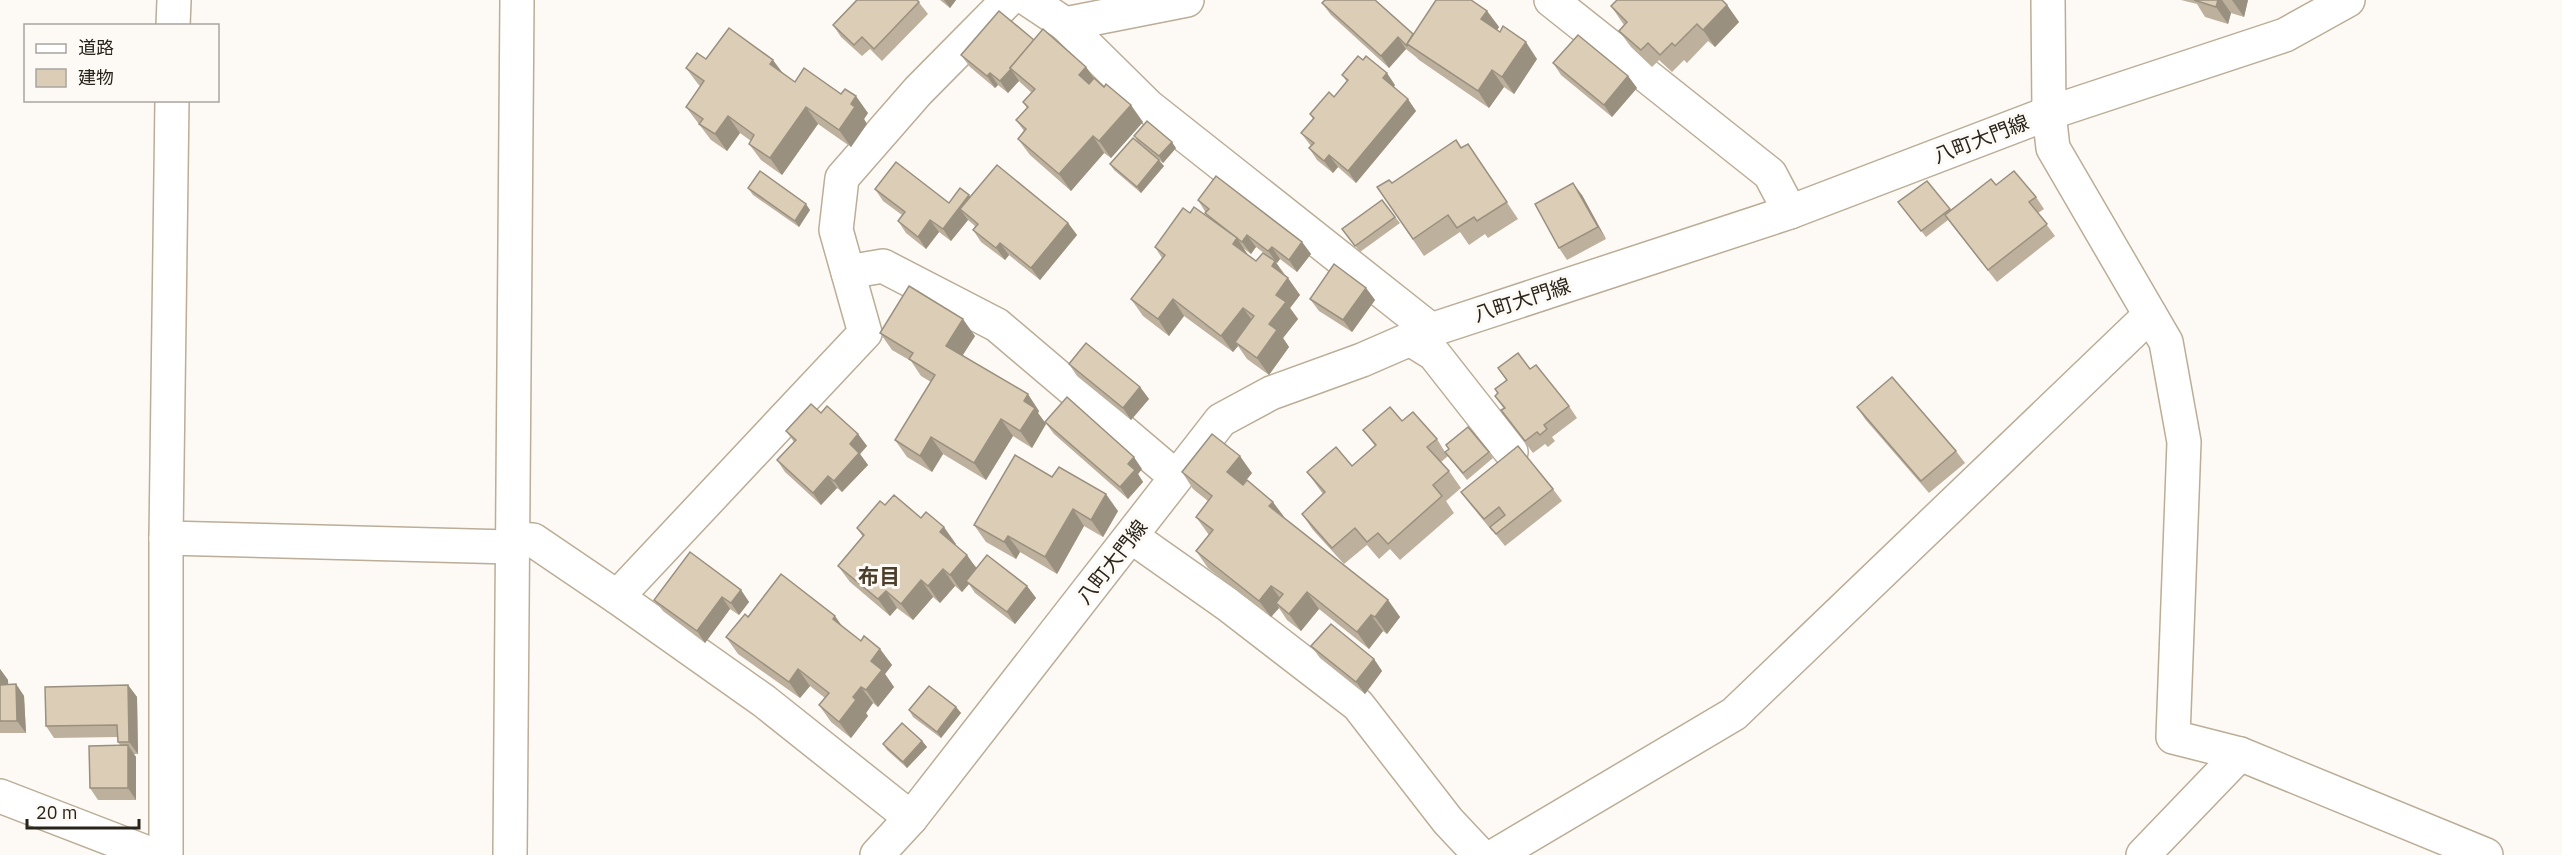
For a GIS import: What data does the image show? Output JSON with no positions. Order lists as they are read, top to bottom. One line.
{"streets":{"street":["八町大門線"]},"districts":["布目"],"legend":["道路","建物"],"scale_bar":"20 m"}
